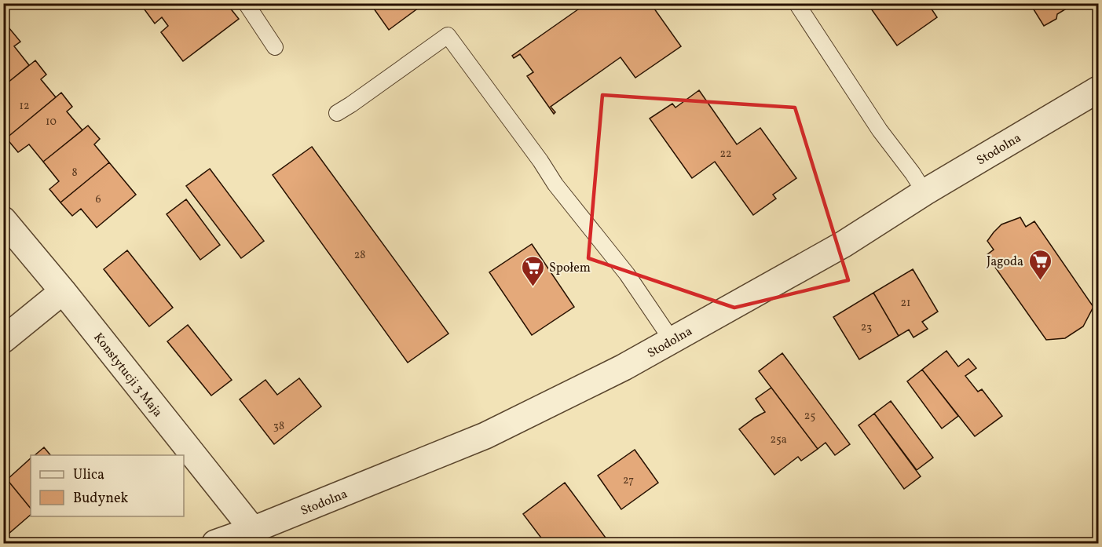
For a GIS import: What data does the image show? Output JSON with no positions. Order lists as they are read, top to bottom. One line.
{"streets":{"street":["Stodolna","Konstytucji 3 Maja"]},"crossings":[["Stodolna","Konstytucji 3 Maja"]],"places":{"supermarket":["Jagoda","Społem"]},"house_numbers":["12","10","22","8","6","28","21","23","25","38","25a","27"],"legend":["Ulica","Budynek"]}
